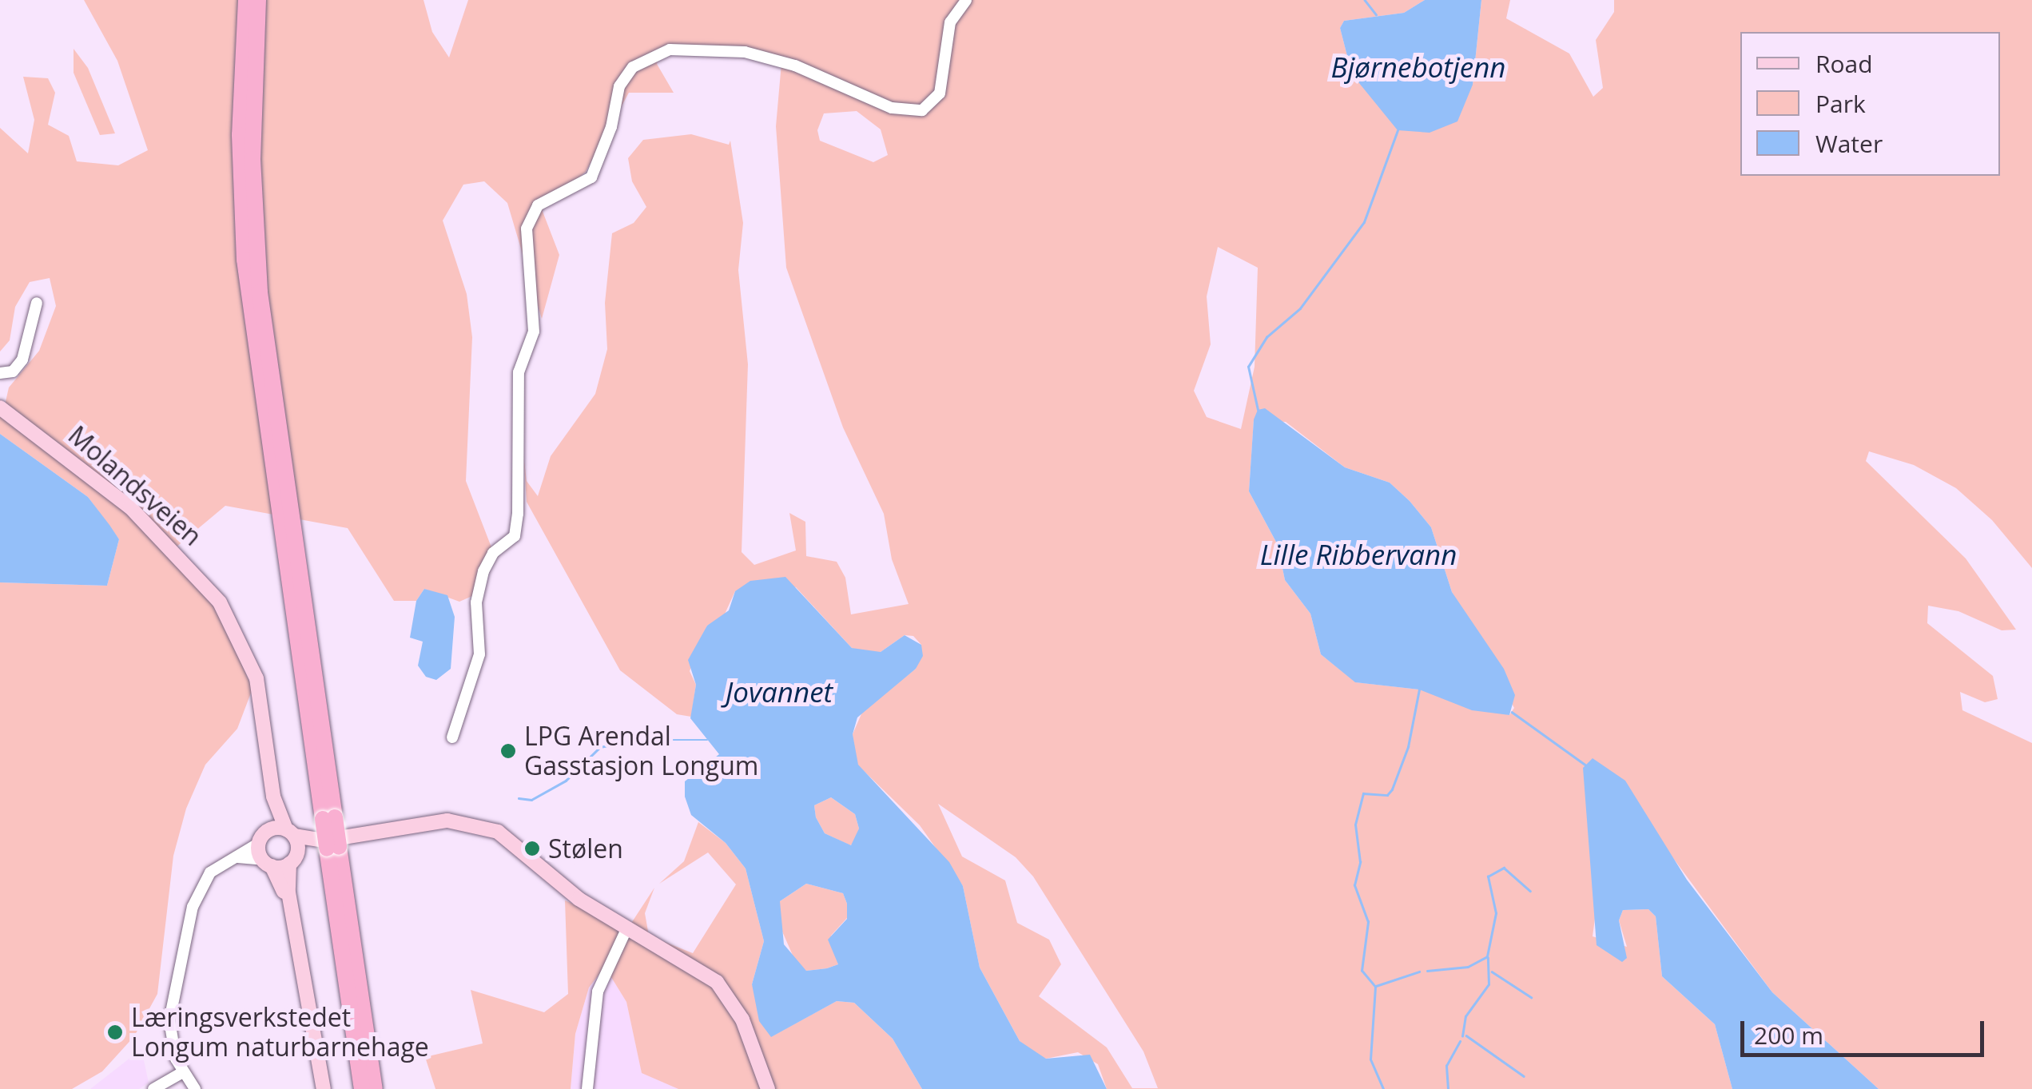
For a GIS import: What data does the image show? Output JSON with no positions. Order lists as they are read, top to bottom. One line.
{"streets":{"main road":["Molandsveien"]},"water":["Bjørnebotjenn","Lille Ribbervann","Jovannet"],"places":["LPG Arendal Gasstasjon Longum","Stølen","Læringsverkstedet Longum naturbarnehage"],"legend":["Road","Park","Water"],"scale_bar":"200 m"}
